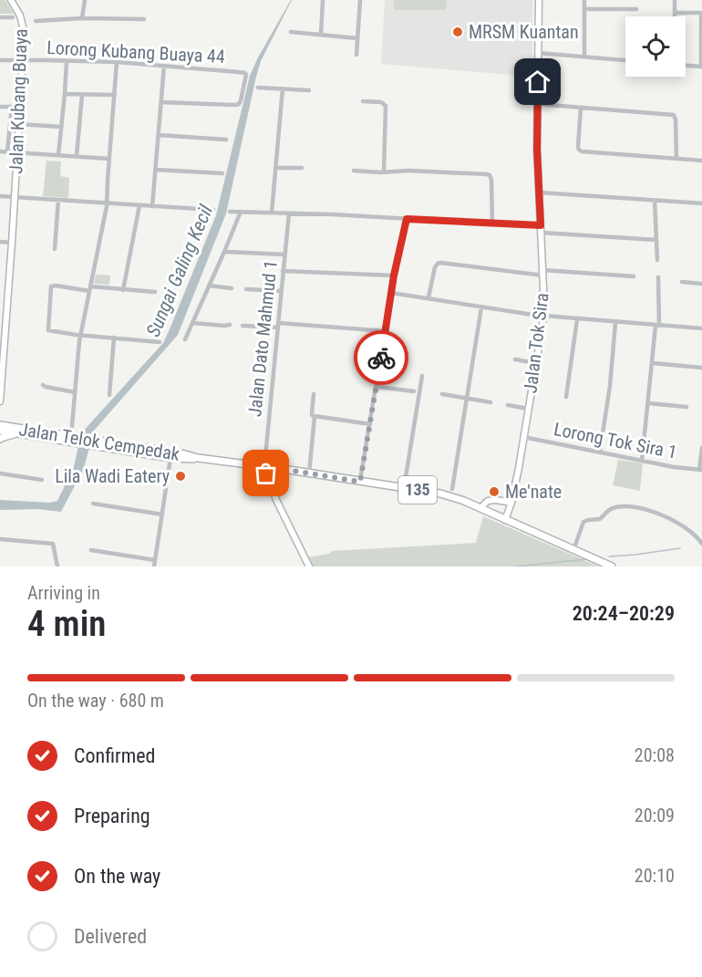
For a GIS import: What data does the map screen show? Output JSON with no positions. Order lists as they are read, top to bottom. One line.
{"streets":{"main road":["Jalan Telok Cempedak","135"],"street":["Lorong Kubang Buaya 44","Jalan Kubang Buaya","Jalan Dato Mahmud 1","Jalan Tok Sira","Lorong Tok Sira 1"]},"crossings":[["Lorong Kubang Buaya 44","Jalan Kubang Buaya"],["Jalan Dato Mahmud 1","Jalan Telok Cempedak"],["Jalan Tok Sira","Lorong Tok Sira 1"],["Jalan Tok Sira","Jalan Telok Cempedak"]],"water":["Sungai Galing Kecil"],"places":["MRSM Kuantan","Lila Wadi Eatery","Me'nate"],"page":{"heading":["4 min","Arriving in","20:24–20:29"],"bar":"On the way · 680 m","list":[["Confirmed","20:08"],["Preparing","20:09"],["On the way","20:10"],"Delivered"]}}
